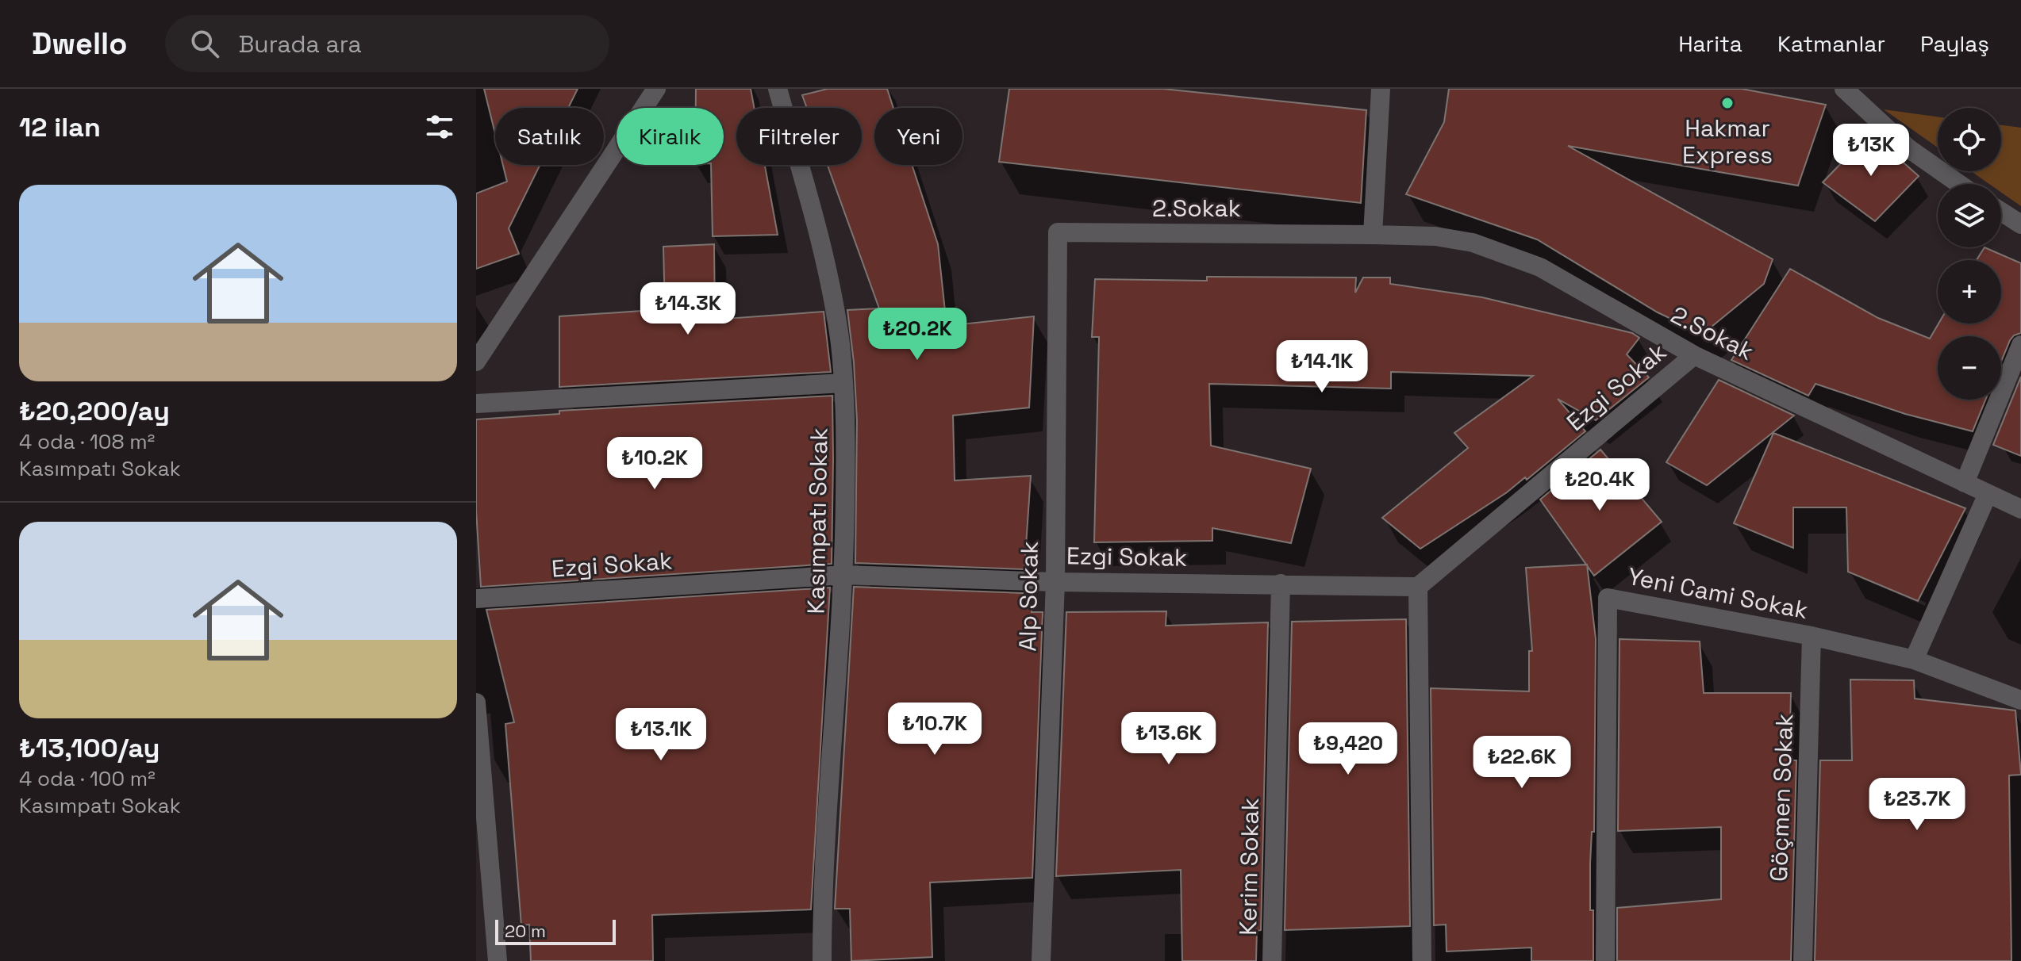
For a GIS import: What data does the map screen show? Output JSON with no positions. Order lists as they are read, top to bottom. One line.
{"streets":{"street":["2.Sokak","Ezgi Sokak","Kasımpatı Sokak","Yeni Cami Sokak","Alp Sokak","Göçmen Sokak","Kerim Sokak"]},"crossings":[["2.Sokak","Ezgi Sokak"],["2.Sokak","Alp Sokak"],["Ezgi Sokak","Kasımpatı Sokak"],["Ezgi Sokak","Alp Sokak"],["Ezgi Sokak","Kerim Sokak"],["Yeni Cami Sokak","Göçmen Sokak"]],"places":["Hakmar Express"],"scale_bar":"20 m","page":{"header":"Dwello","search":"Burada ara","nav":["Harita","Katmanlar","Paylaş"],"heading":"12 ilan","map_buttons":["+","−"],"chip":["Satılık","Kiralık","Filtreler","Yeni"],"price":["₺13K","₺14.3K","₺20.2K","₺14.1K","₺10.2K","₺20.4K","₺10.7K","₺13.1K","₺13.6K","₺9,420","₺22.6K","₺23.7K"],"list":[{"name":"₺20,200/ay","note":"4 oda · 108 m² · Kasımpatı Sokak"},{"name":"₺13,100/ay","note":"4 oda · 100 m² · Kasımpatı Sokak"}],"scale":"20 m"}}
